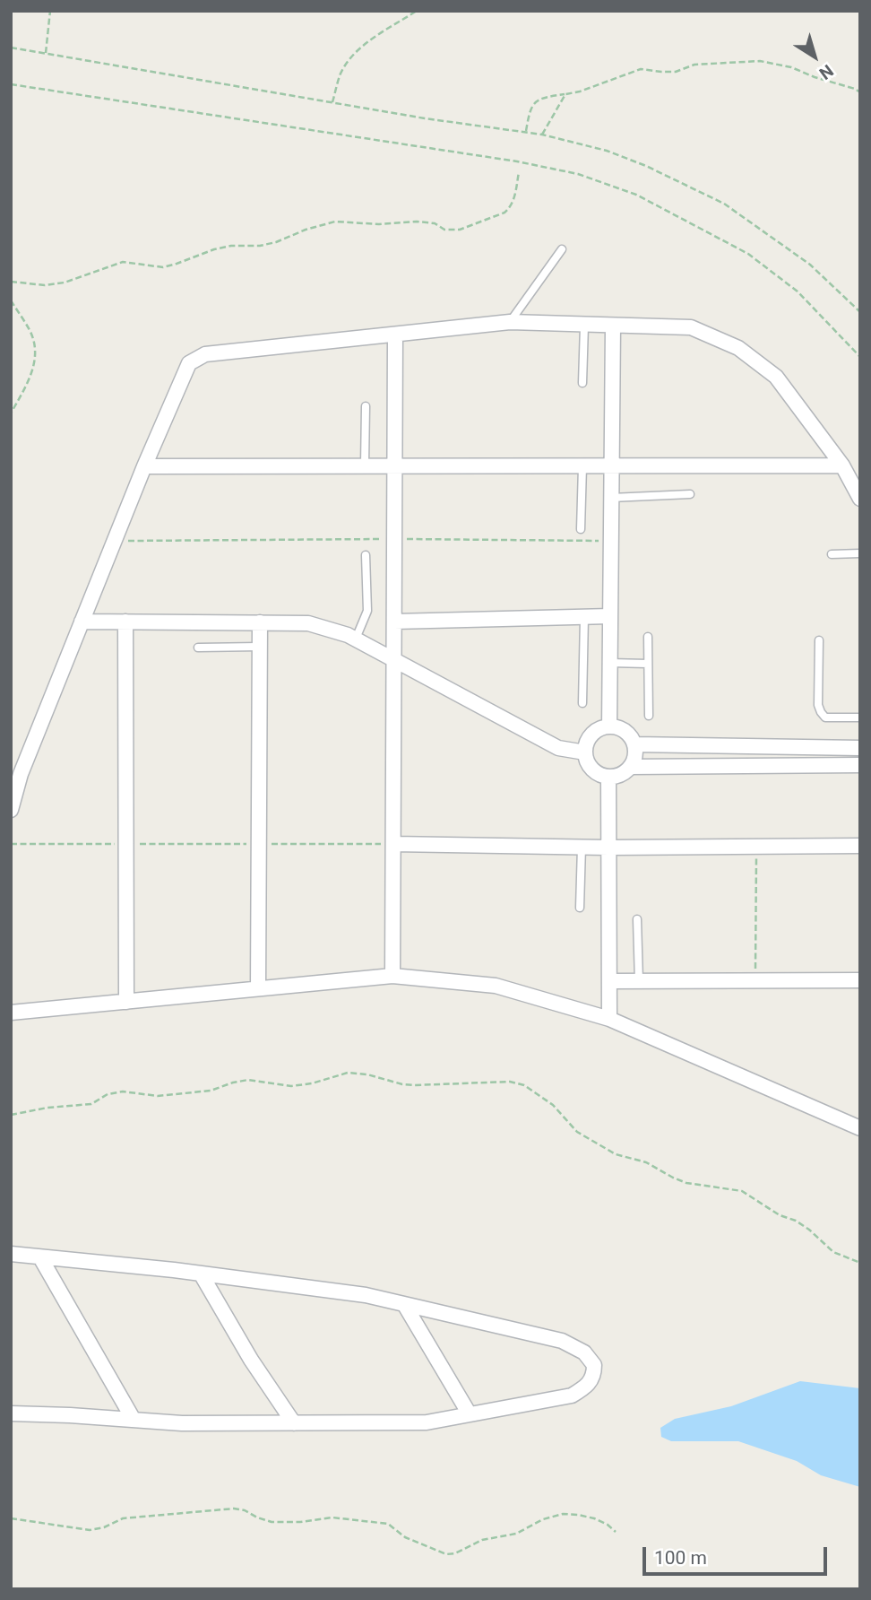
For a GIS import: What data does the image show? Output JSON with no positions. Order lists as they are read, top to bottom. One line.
{"scale_bar":"100 m","north":"bottom right"}
